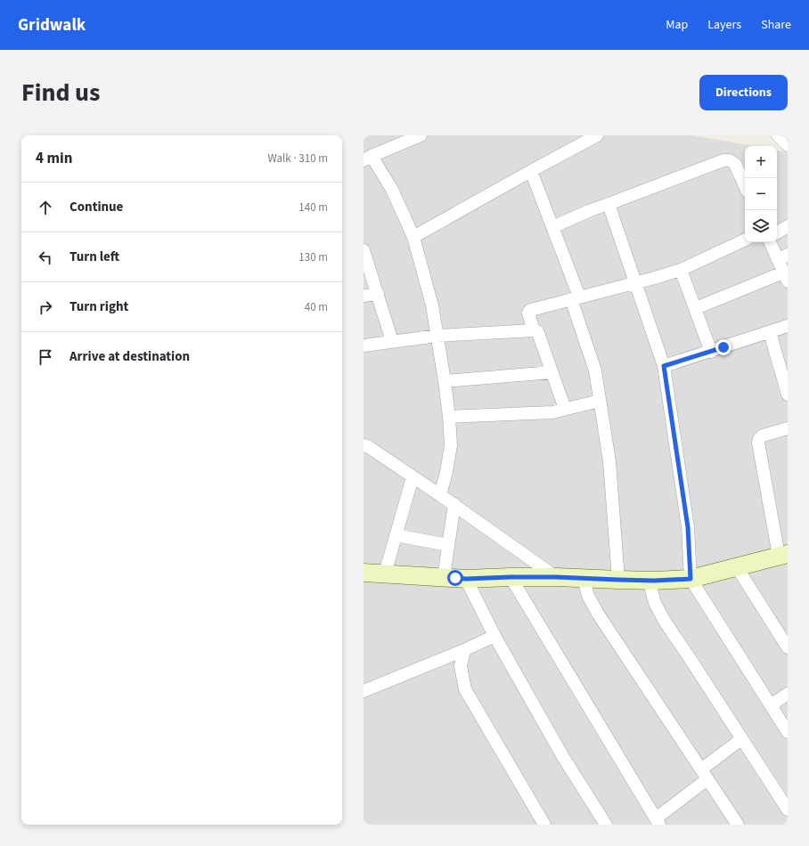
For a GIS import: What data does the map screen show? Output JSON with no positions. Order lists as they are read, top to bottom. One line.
{"page":{"header":"Gridwalk","nav":["Map","Layers","Share"],"title":"Find us","buttons":"Directions","heading":["4 min","Walk · 310 m"],"map_buttons":["+","−"],"list":[["Continue","140 m"],["Turn left","130 m"],["Turn right","40 m"],"Arrive at destination"]}}
